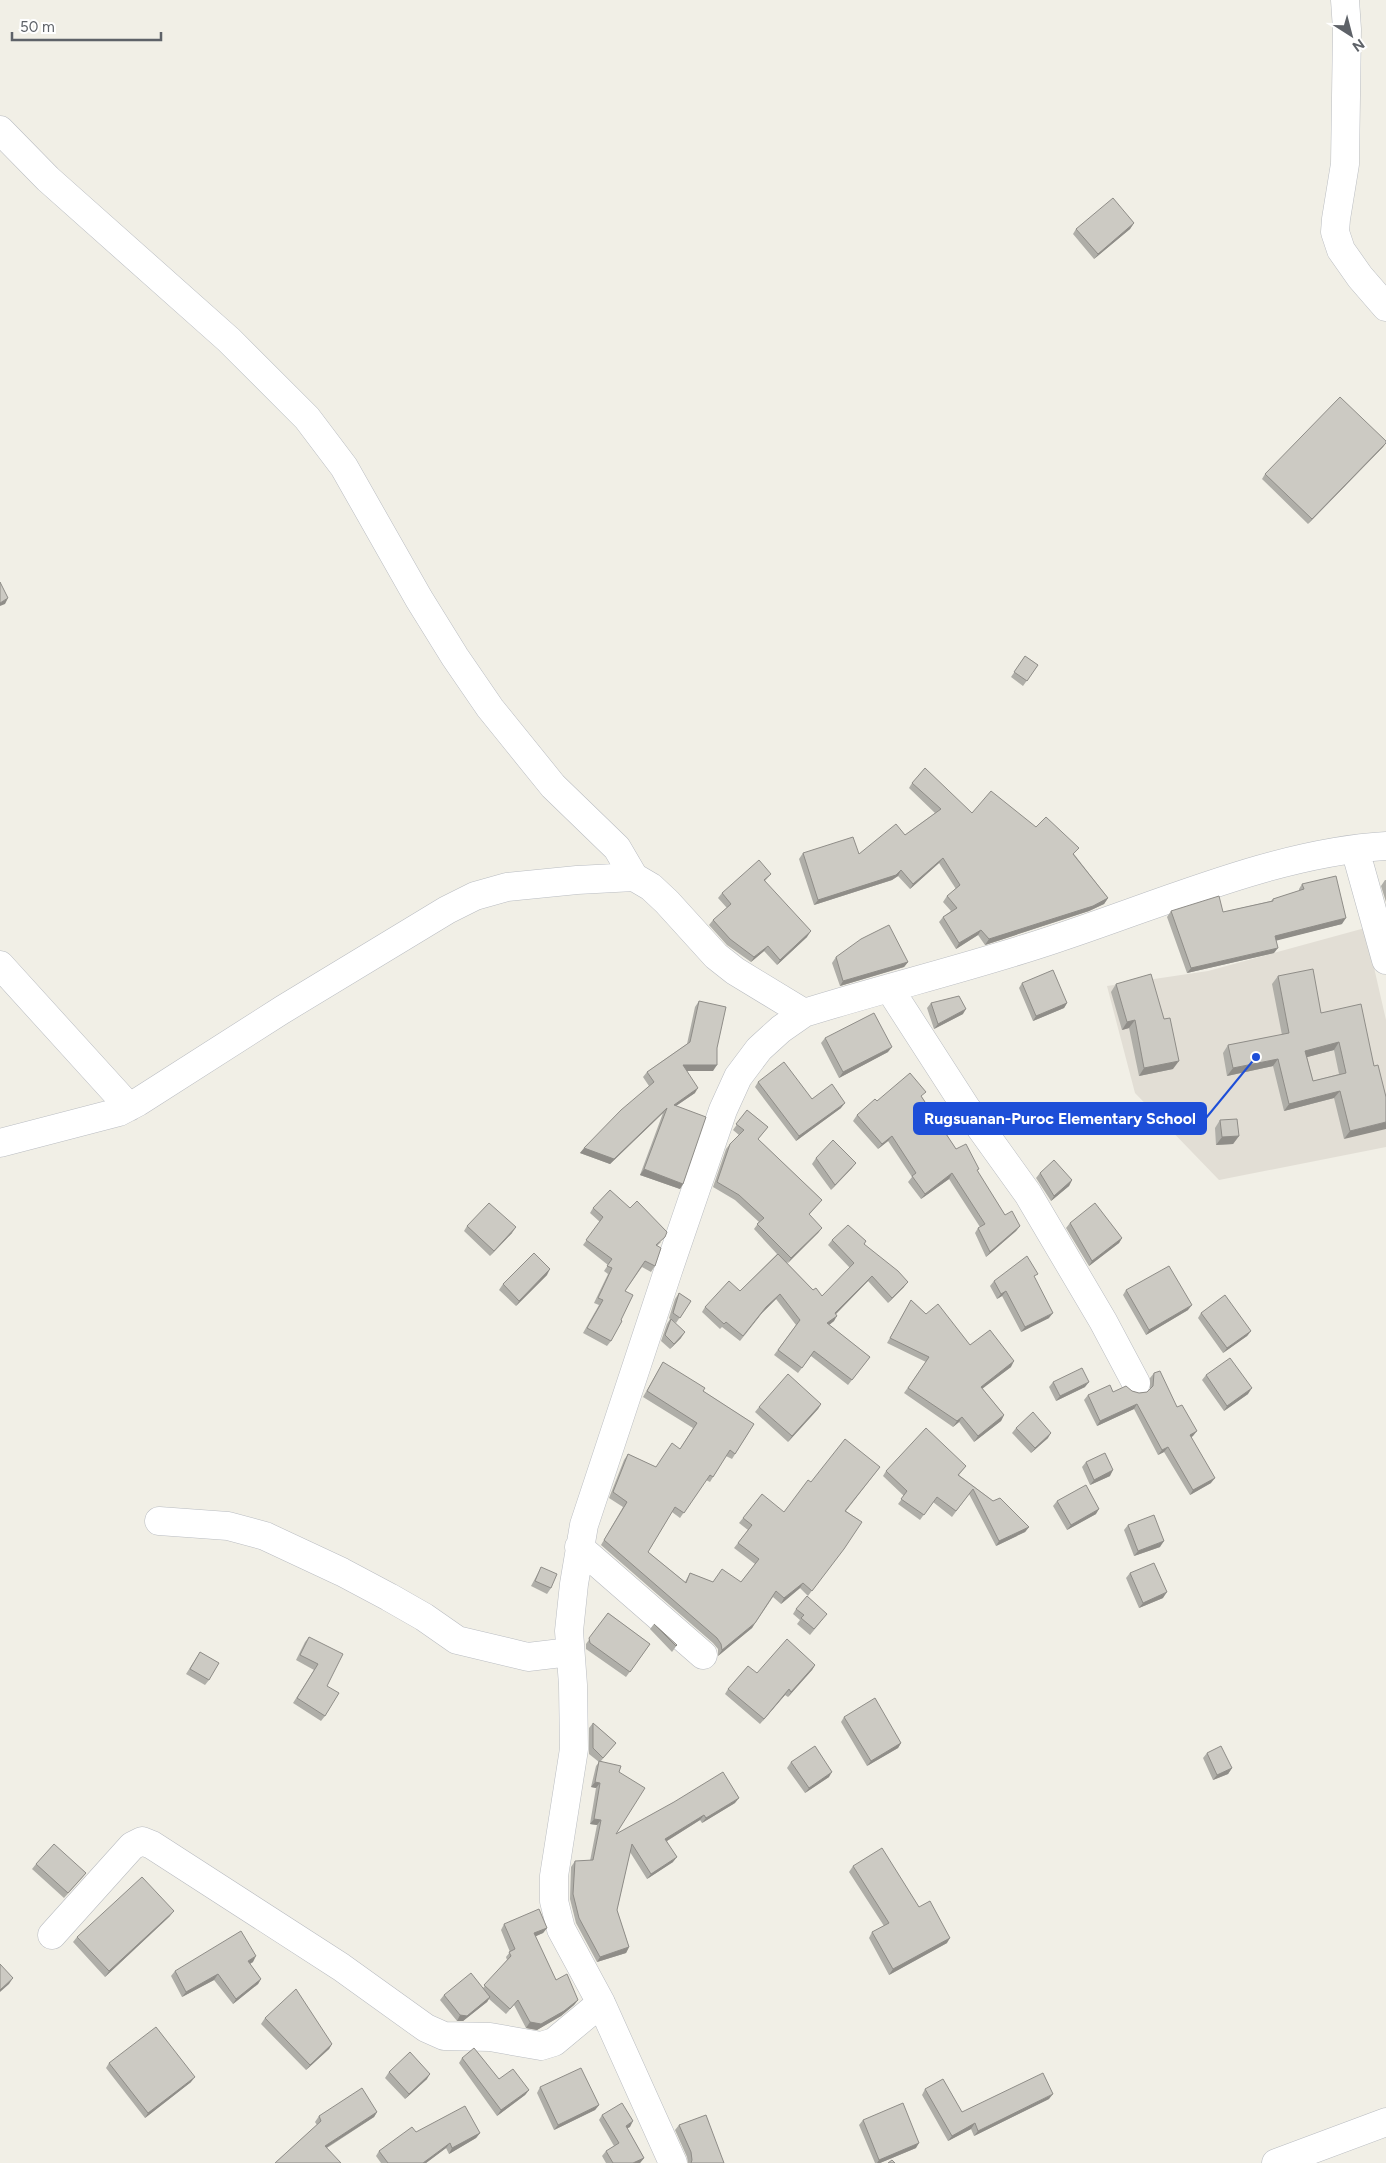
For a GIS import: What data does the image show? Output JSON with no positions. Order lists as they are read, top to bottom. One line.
{"places":["Rugsuanan-Puroc Elementary School"],"scale_bar":"50 m","north":"bottom right"}
